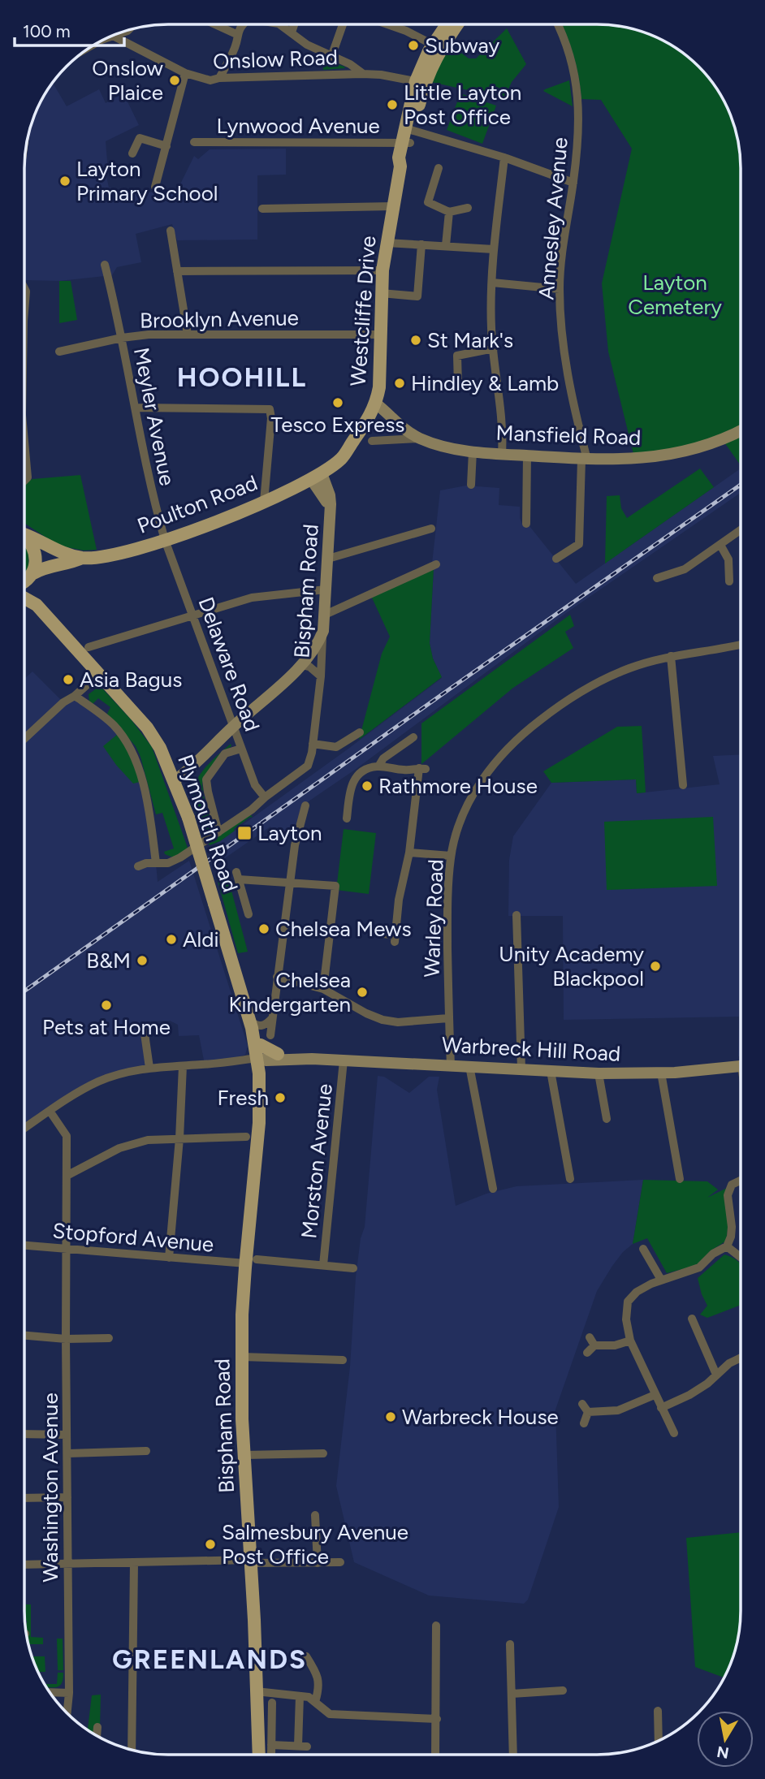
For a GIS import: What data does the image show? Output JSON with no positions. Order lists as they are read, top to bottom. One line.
{"streets":{"main road":["Westcliffe Drive","Mansfield Road","Poulton Road","Bispham Road","Plymouth Road","Warbreck Hill Road"],"street":["Onslow Road","Lynwood Avenue","Annesley Avenue","Brooklyn Avenue","Meyler Avenue","Delaware Road","Warley Road","Morston Avenue","Stopford Avenue","Washington Avenue"]},"crossings":[["Onslow Road","Westcliffe Drive"],["Lynwood Avenue","Annesley Avenue"],["Lynwood Avenue","Westcliffe Drive"],["Annesley Avenue","Mansfield Road"],["Westcliffe Drive","Brooklyn Avenue"],["Westcliffe Drive","Mansfield Road"],["Westcliffe Drive","Poulton Road"],["Westcliffe Drive","Bispham Road"],["Brooklyn Avenue","Meyler Avenue"],["Meyler Avenue","Poulton Road"],["Meyler Avenue","Delaware Road"],["Poulton Road","Bispham Road"],["Poulton Road","Delaware Road"],["Bispham Road","Delaware Road"],["Bispham Road","Plymouth Road"],["Bispham Road","Warbreck Hill Road"],["Bispham Road","Stopford Avenue"],["Plymouth Road","Warbreck Hill Road"],["Warley Road","Warbreck Hill Road"],["Warbreck Hill Road","Morston Avenue"],["Morston Avenue","Stopford Avenue"],["Stopford Avenue","Washington Avenue"]],"districts":["HOOHILL","GREENLANDS"],"parks":["Layton Cemetery"],"places":{"other":["Subway","Onslow Plaice","Little Layton Post Office","Layton Primary School","St Mark's","Hindley & Lamb","Tesco Express","Asia Bagus","Rathmore House","Chelsea Mews","Aldi","B&M","Unity Academy Blackpool","Chelsea Kindergarten","Pets at Home","Fresh","Warbreck House","Salmesbury Avenue Post Office"],"transit":["Layton"]},"scale_bar":"100 m","north":"bottom"}
